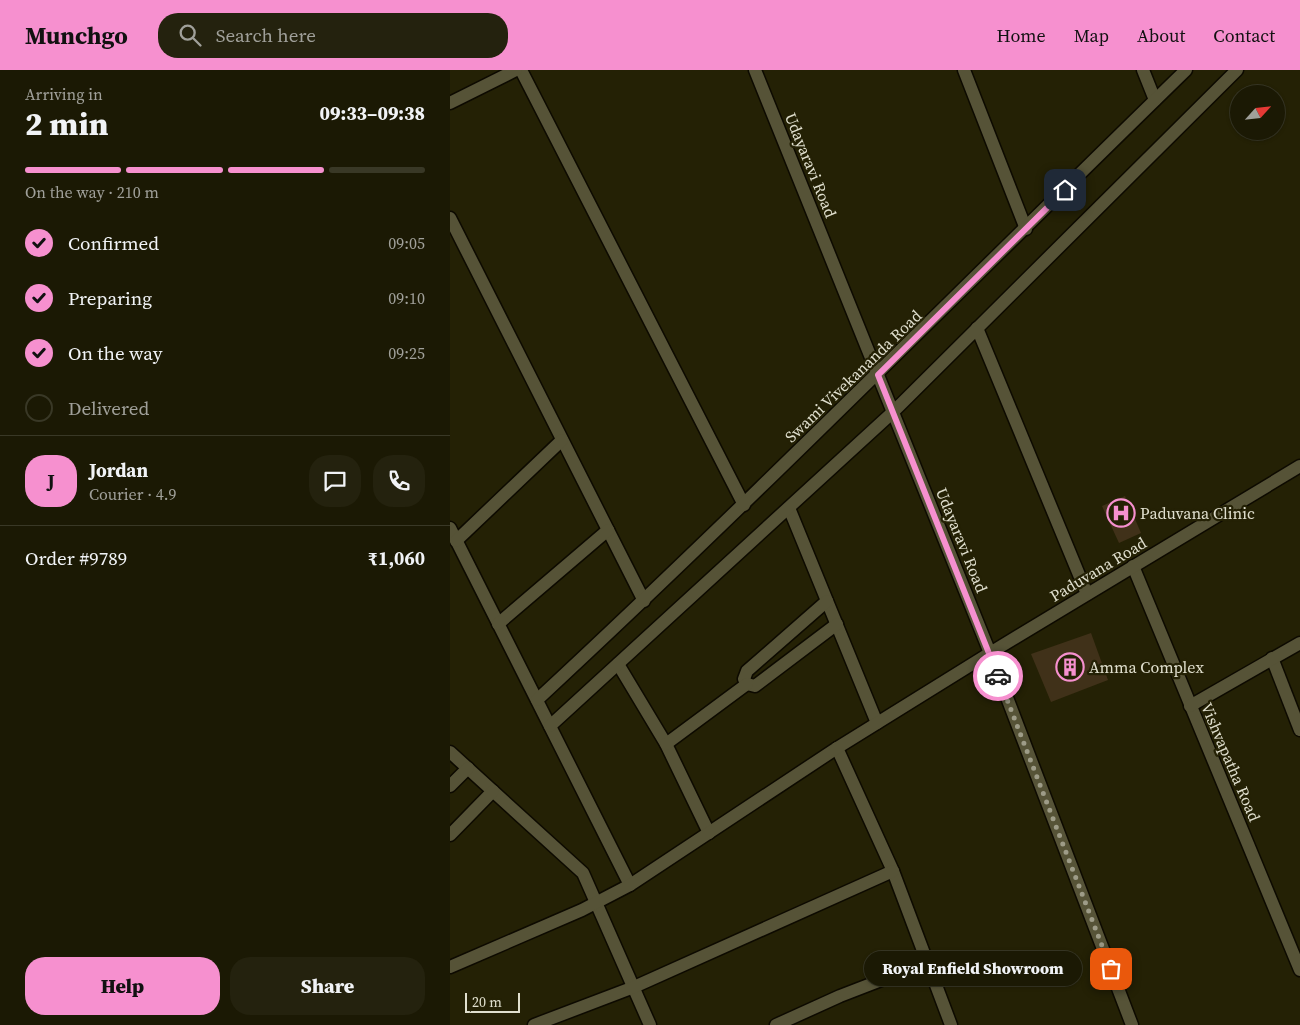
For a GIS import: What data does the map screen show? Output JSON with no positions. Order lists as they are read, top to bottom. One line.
{"streets":{"street":["Udayaravi Road","Swami Vivekananda Road","Paduvana Road","Vishvapatha Road"]},"crossings":[["Udayaravi Road","Swami Vivekananda Road"],["Udayaravi Road","Paduvana Road"],["Paduvana Road","Vishvapatha Road"]],"places":{"hospital":["Paduvana Clinic"],"building":["Amma Complex"],"other":["Royal Enfield Showroom"]},"scale_bar":"20 m","north":"top right","page":{"header":"Munchgo","search":"Search here","nav":["Home","Map","About","Contact"],"heading":["2 min","Arriving in","09:33–09:38"],"panel":["Jordan","Courier · 4.9","Order #9789","₹1,060"],"bar":"On the way · 210 m","list":[["Confirmed","09:05"],["Preparing","09:10"],["On the way","09:25"],"Delivered"],"round":"J","buttons":["Help","Share"],"bubble":"Royal Enfield Showroom","scale":"20 m"}}
